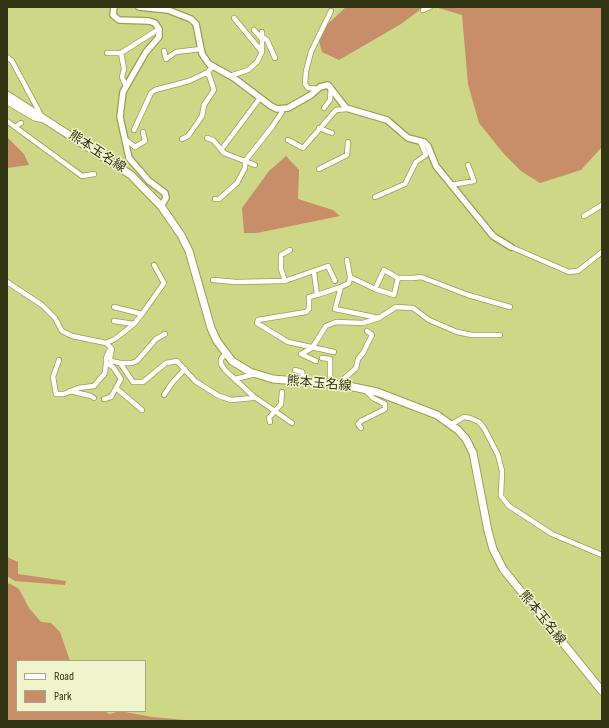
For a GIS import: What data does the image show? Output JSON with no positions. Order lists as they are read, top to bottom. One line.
{"streets":{"main road":["熊本玉名線"]},"legend":["Road","Park"]}
